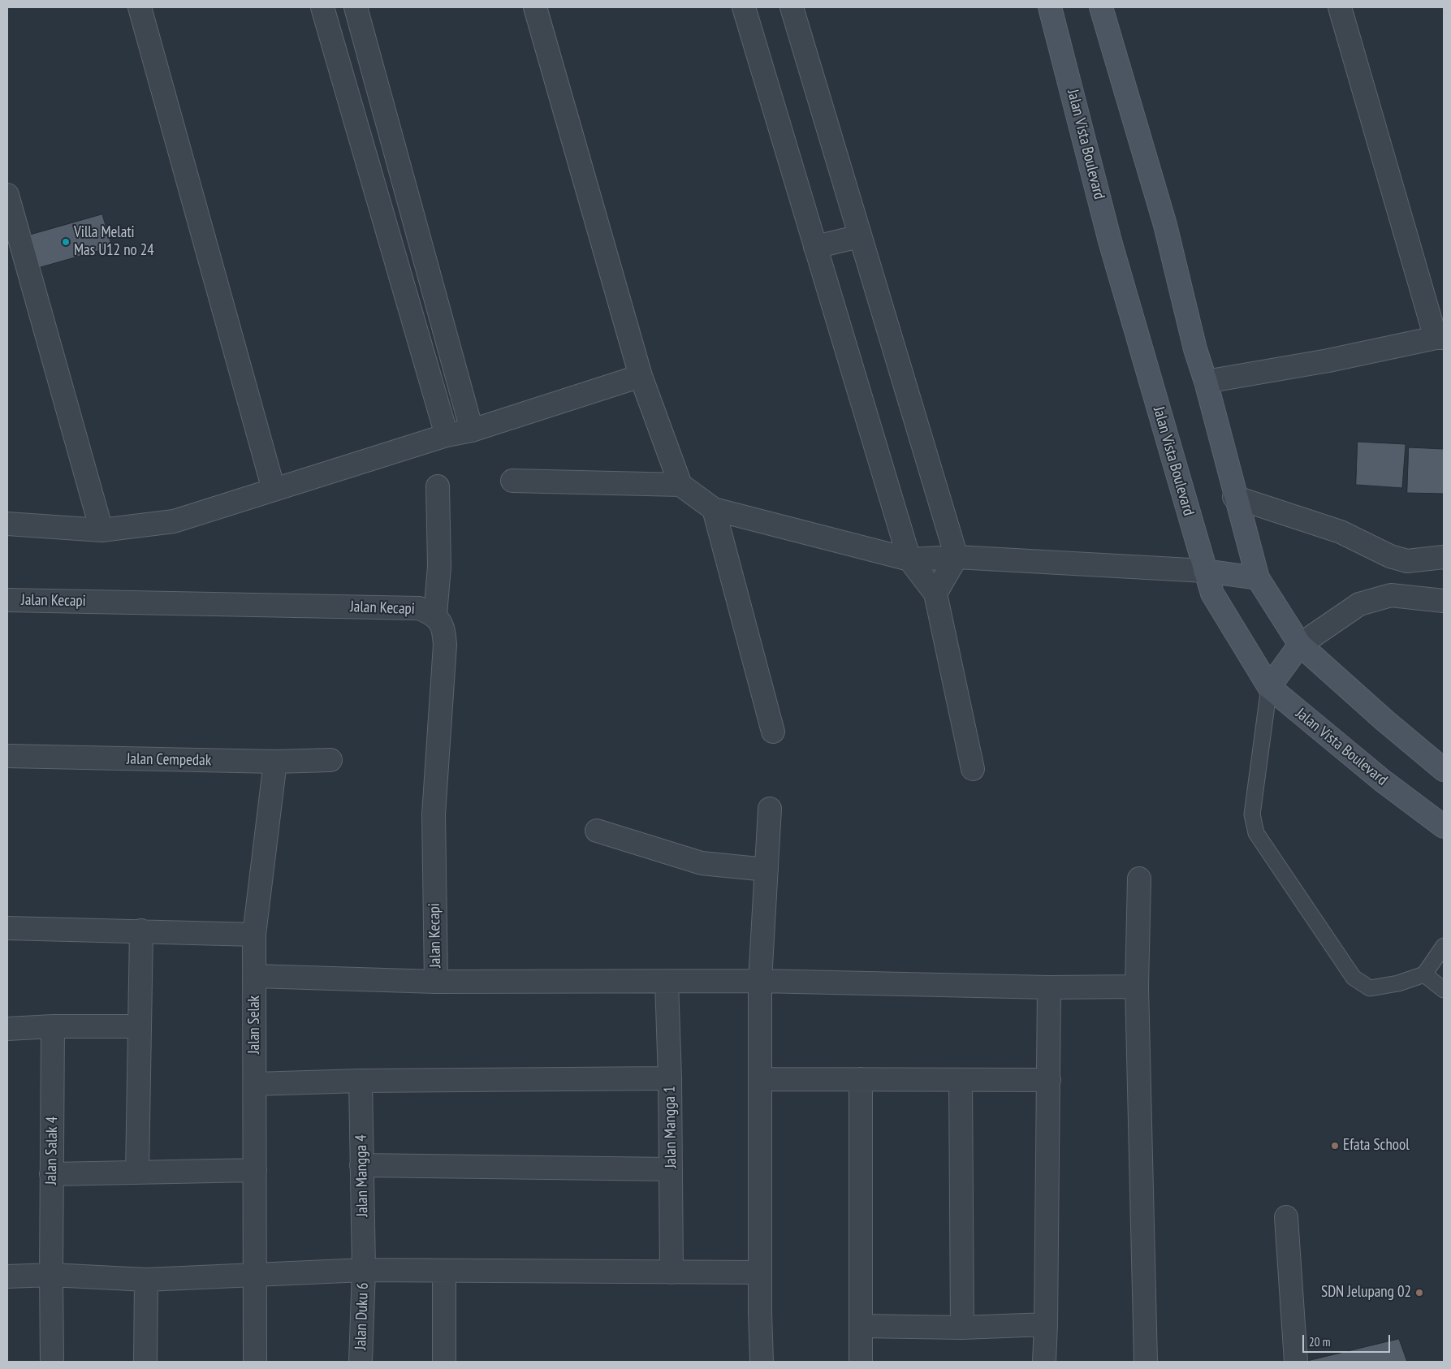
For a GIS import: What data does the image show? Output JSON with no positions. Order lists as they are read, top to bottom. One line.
{"streets":{"street":["Jalan Vista Boulevard","Jalan Kecapi","Jalan Cempedak","Jalan Selak","Jalan Mangga 1","Jalan Salak 4","Jalan Mangga 4","Jalan Duku 6"]},"crossings":[["Jalan Cempedak","Jalan Selak"],["Jalan Mangga 4","Jalan Duku 6"]],"places":["Villa Melati Mas U12 no 24","Efata School","SDN Jelupang 02"],"scale_bar":"20 m"}
